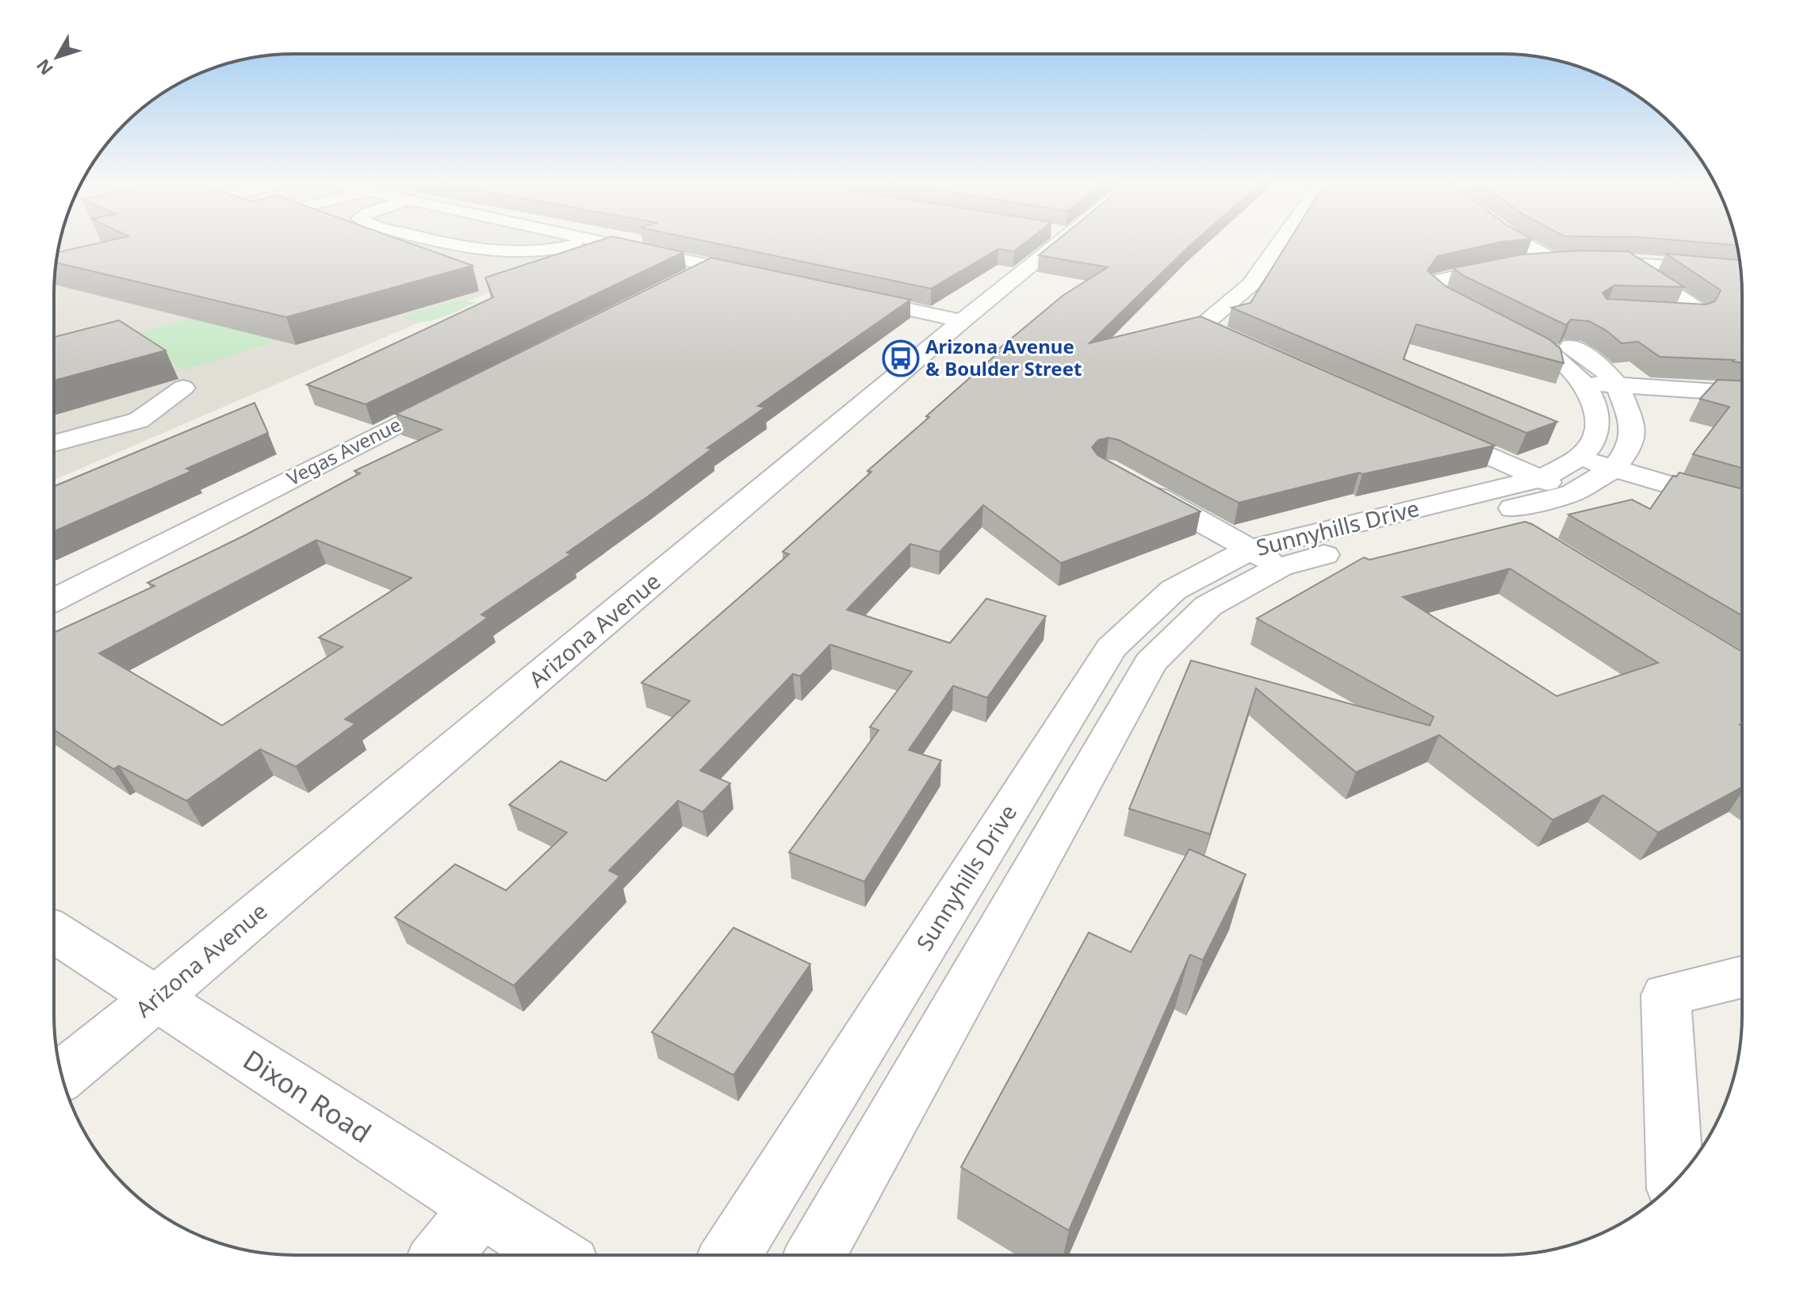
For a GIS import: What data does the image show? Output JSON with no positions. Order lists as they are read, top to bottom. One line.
{"streets":{"street":["Vegas Avenue","Sunnyhills Drive","Arizona Avenue","Dixon Road"]},"crossings":[["Arizona Avenue","Dixon Road"]],"places":{"bus stop":["Arizona Avenue & Boulder Street"]},"north":"bottom left"}
